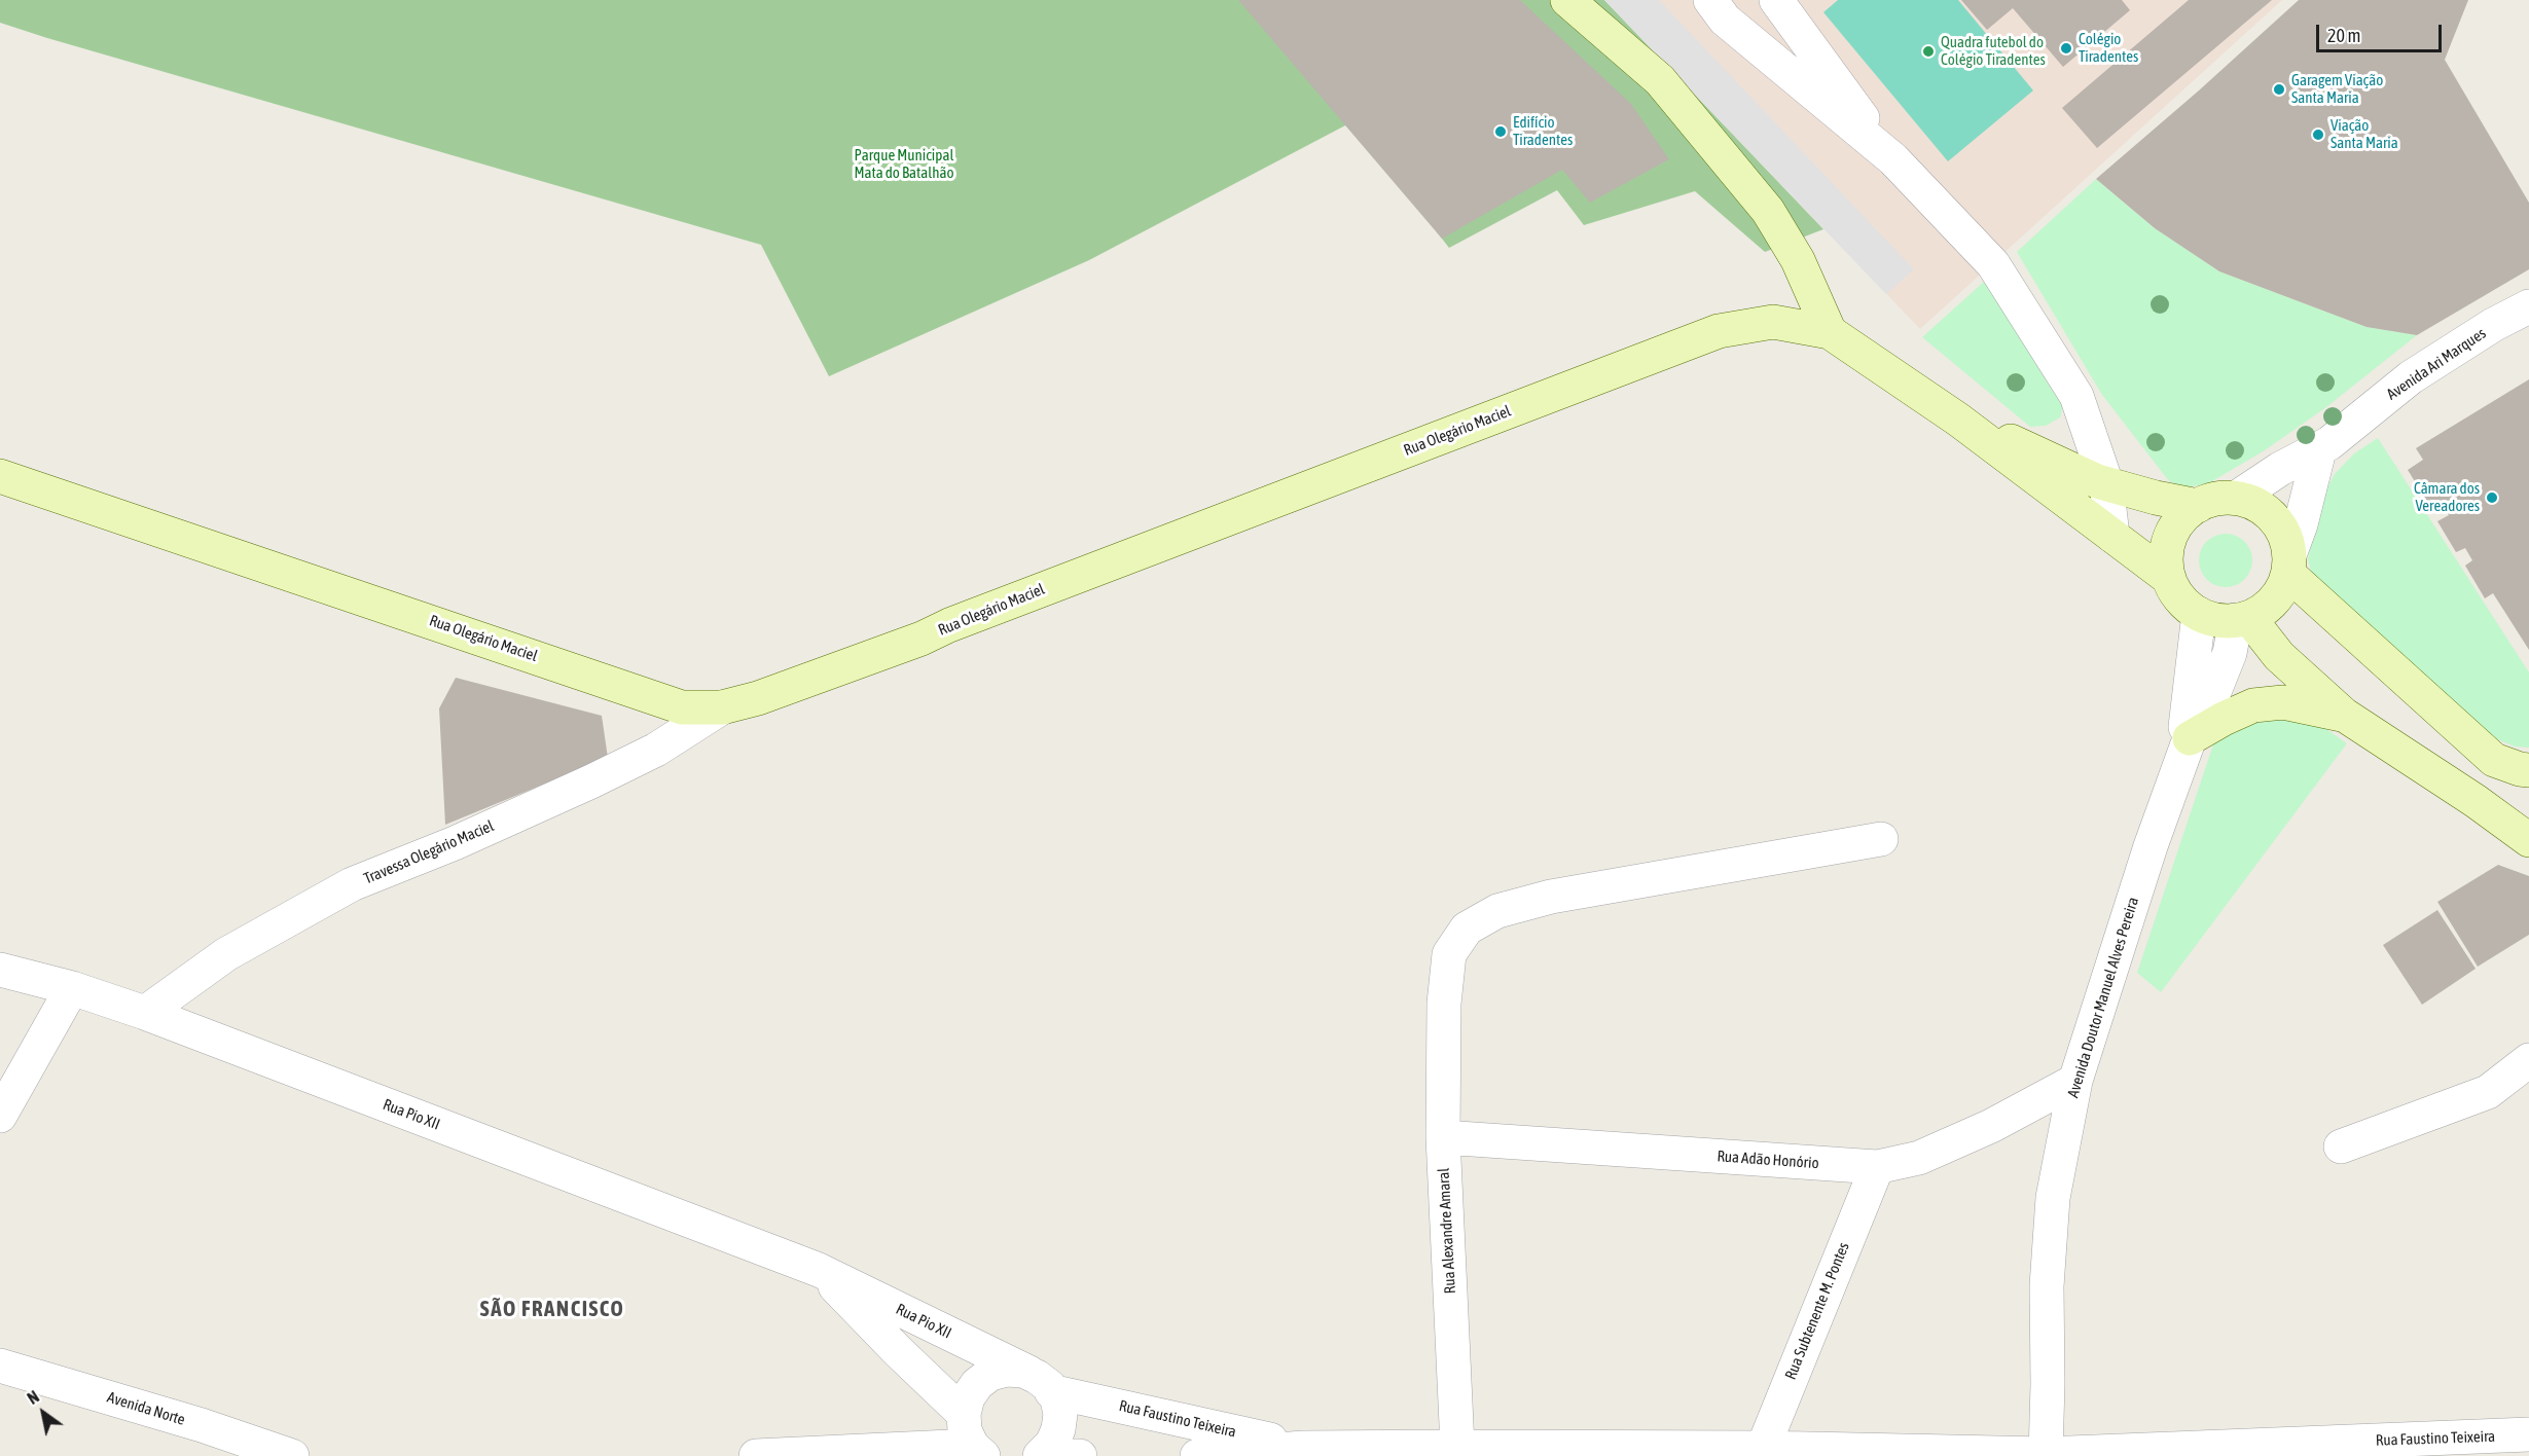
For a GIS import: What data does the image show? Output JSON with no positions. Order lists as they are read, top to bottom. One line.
{"streets":{"street":["Avenida Ari Marques","Rua Olegário Maciel","Travessa Olegário Maciel","Avenida Doutor Manuel Alves Pereira","Rua Pio XII","Rua Adão Honório","Rua Alexandre Amaral","Rua Subtenente M. Pontes","Avenida Norte","Rua Faustino Teixeira"]},"crossings":[["Avenida Ari Marques","Avenida Doutor Manuel Alves Pereira"],["Rua Olegário Maciel","Travessa Olegário Maciel"],["Travessa Olegário Maciel","Rua Pio XII"],["Avenida Doutor Manuel Alves Pereira","Rua Adão Honório"],["Avenida Doutor Manuel Alves Pereira","Rua Faustino Teixeira"],["Rua Pio XII","Rua Faustino Teixeira"],["Rua Adão Honório","Rua Alexandre Amaral"],["Rua Adão Honório","Rua Subtenente M. Pontes"],["Rua Alexandre Amaral","Rua Faustino Teixeira"],["Rua Subtenente M. Pontes","Rua Faustino Teixeira"]],"districts":["SÃO FRANCISCO"],"parks":["Parque Municipal Mata do Batalhão"],"places":["Colégio Tiradentes","Quadra futebol do Colégio Tiradentes","Garagem Viação Santa Maria","Edifício Tiradentes","Viação Santa Maria","Câmara dos Vereadores"],"scale_bar":"20 m","north":"top left"}
